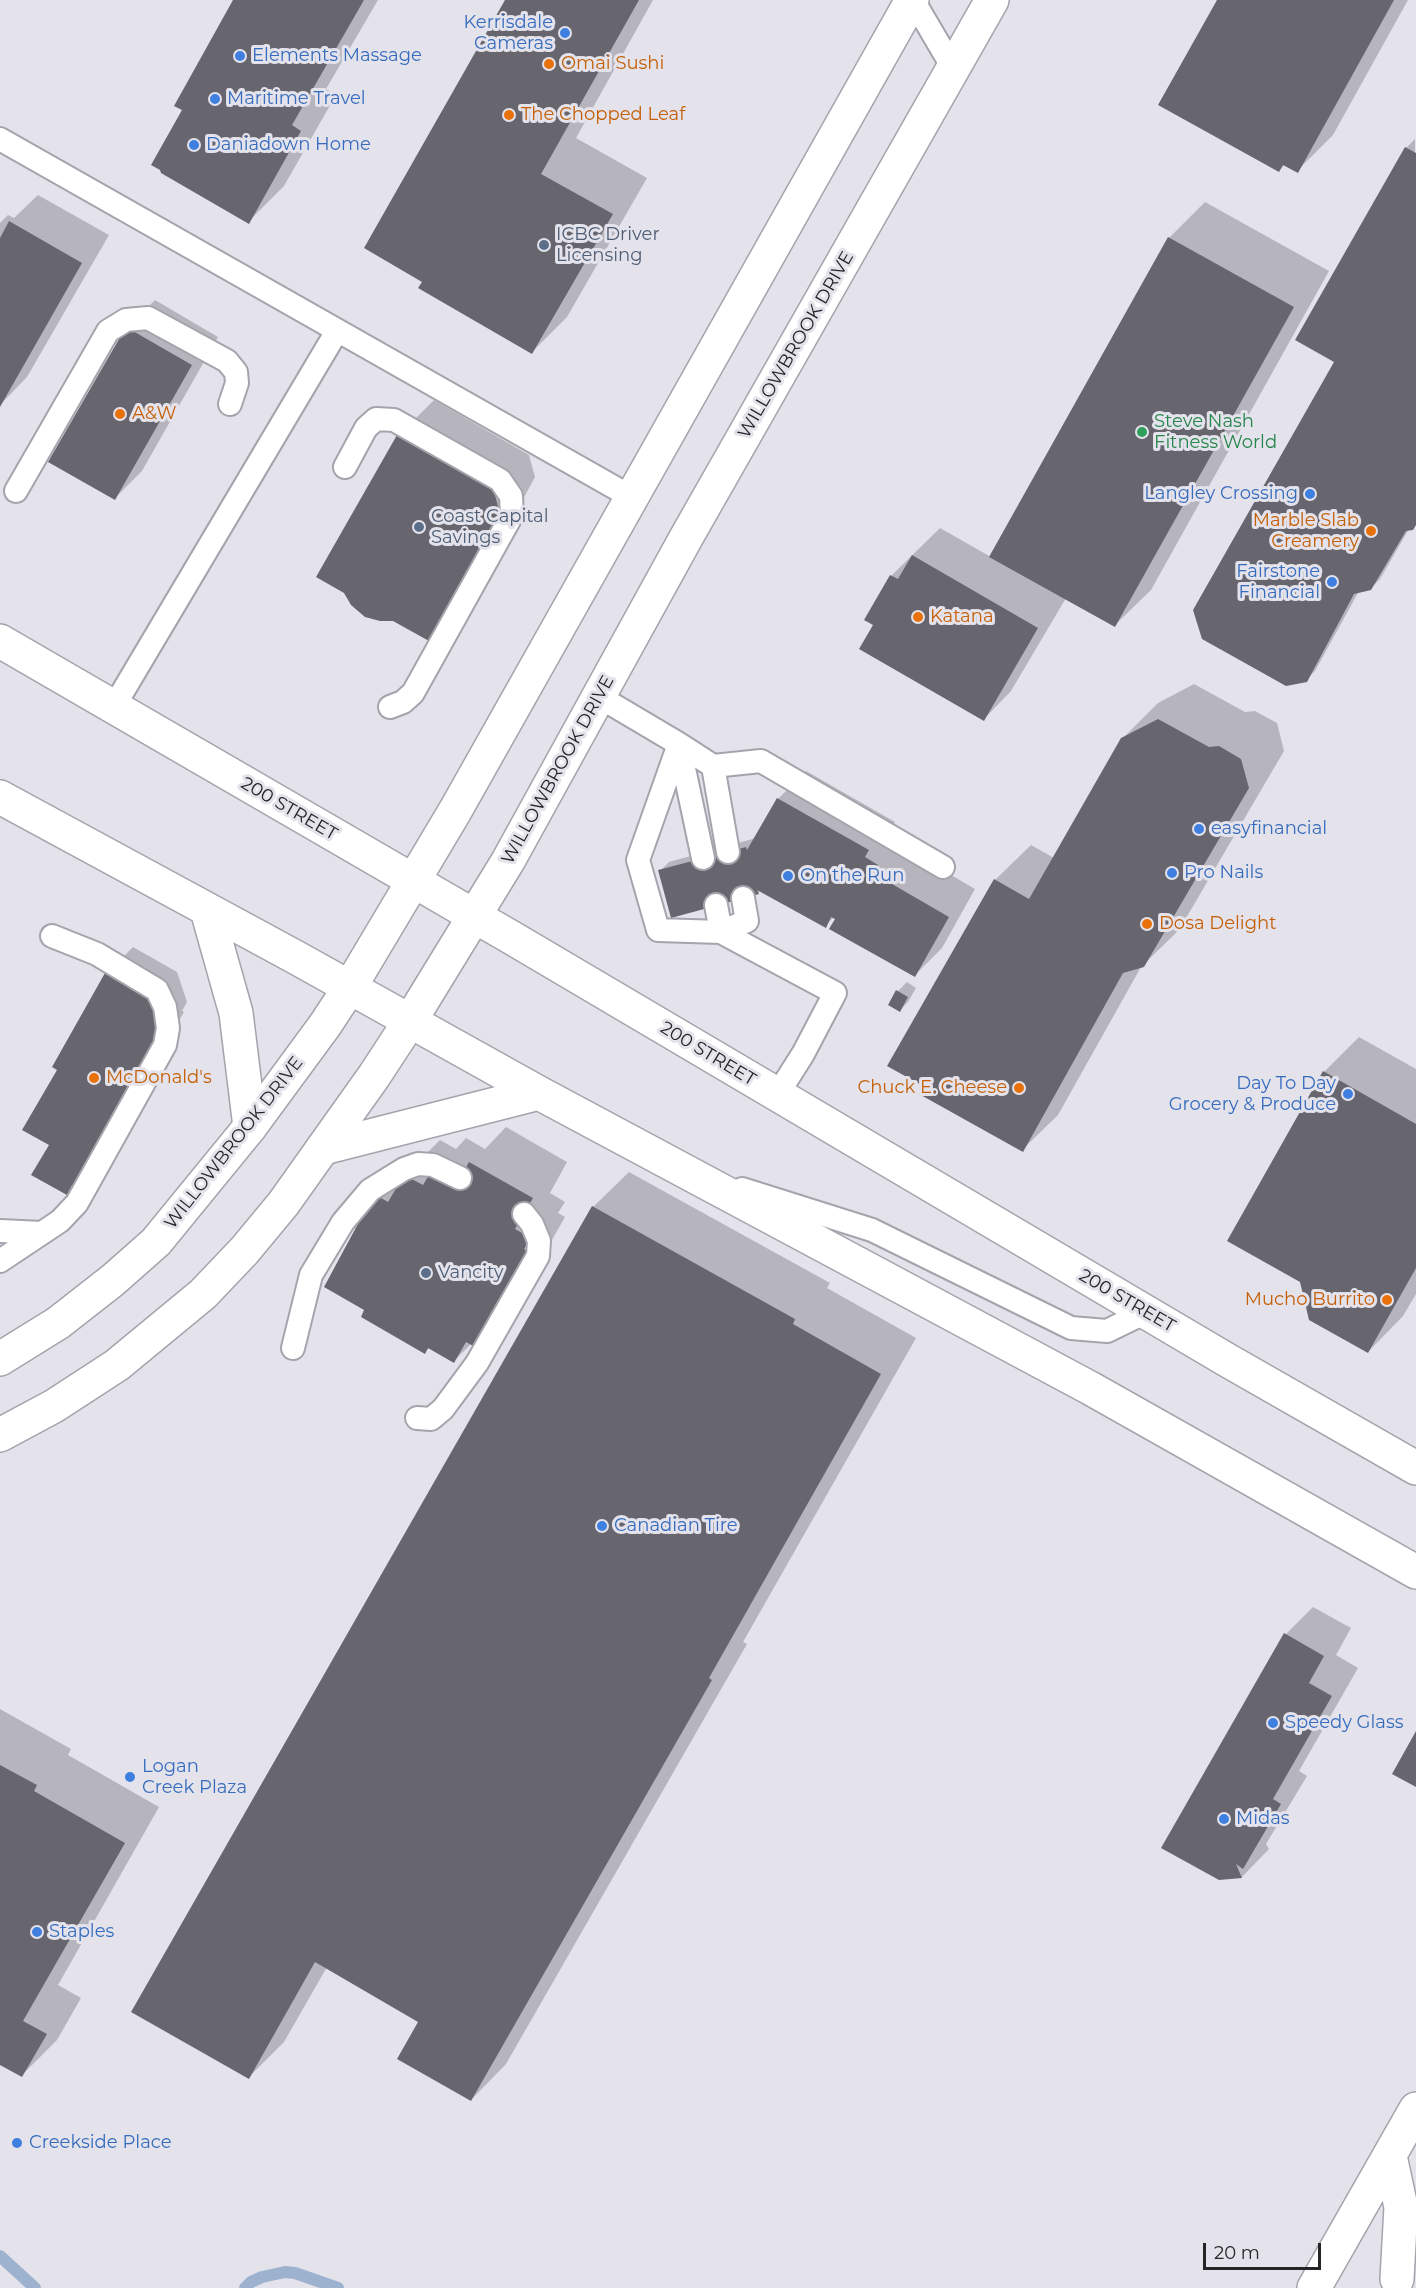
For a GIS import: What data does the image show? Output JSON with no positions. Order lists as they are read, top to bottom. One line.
{"streets":{"main road":["WILLOWBROOK DRIVE","200 STREET"]},"crossings":[["WILLOWBROOK DRIVE","200 STREET"]],"places":["Kerrisdale Cameras","Elements Massage","Omai Sushi","Maritime Travel","The Chopped Leaf","Daniadown Home","ICBC Driver Licensing","A&W","Steve Nash Fitness World","Langley Crossing","Coast Capital Savings","Marble Slab Creamery","Fairstone Financial","Katana","easyfinancial","Pro Nails","On the Run","Dosa Delight","McDonald's","Chuck E. Cheese","Day To Day Grocery & Produce","Vancity","Mucho Burrito","Canadian Tire","Speedy Glass","Logan Creek Plaza","Midas","Staples","Creekside Place"],"scale_bar":"20 m"}
